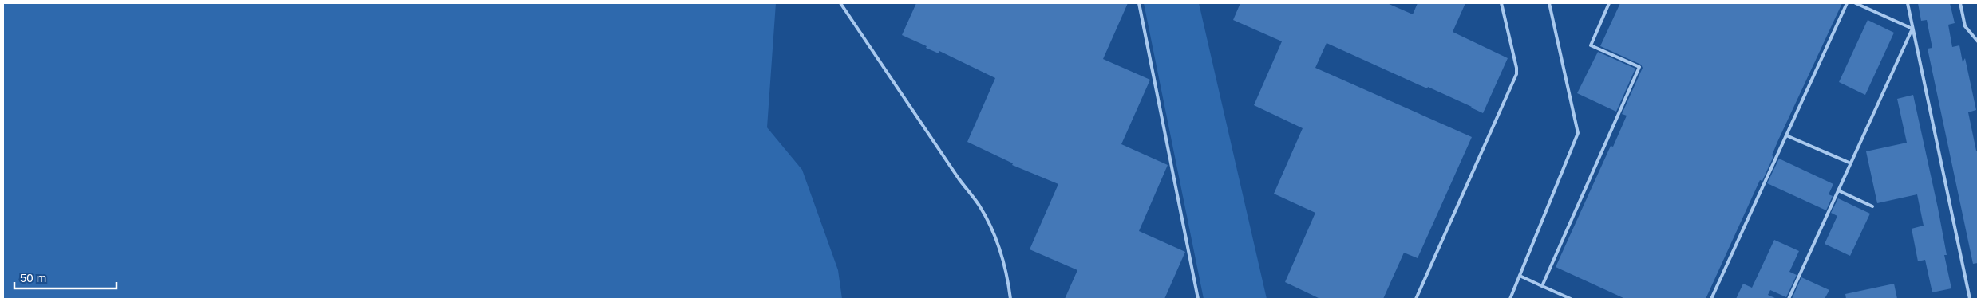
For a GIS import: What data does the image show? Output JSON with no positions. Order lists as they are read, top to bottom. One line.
{"scale_bar":"50 m"}
